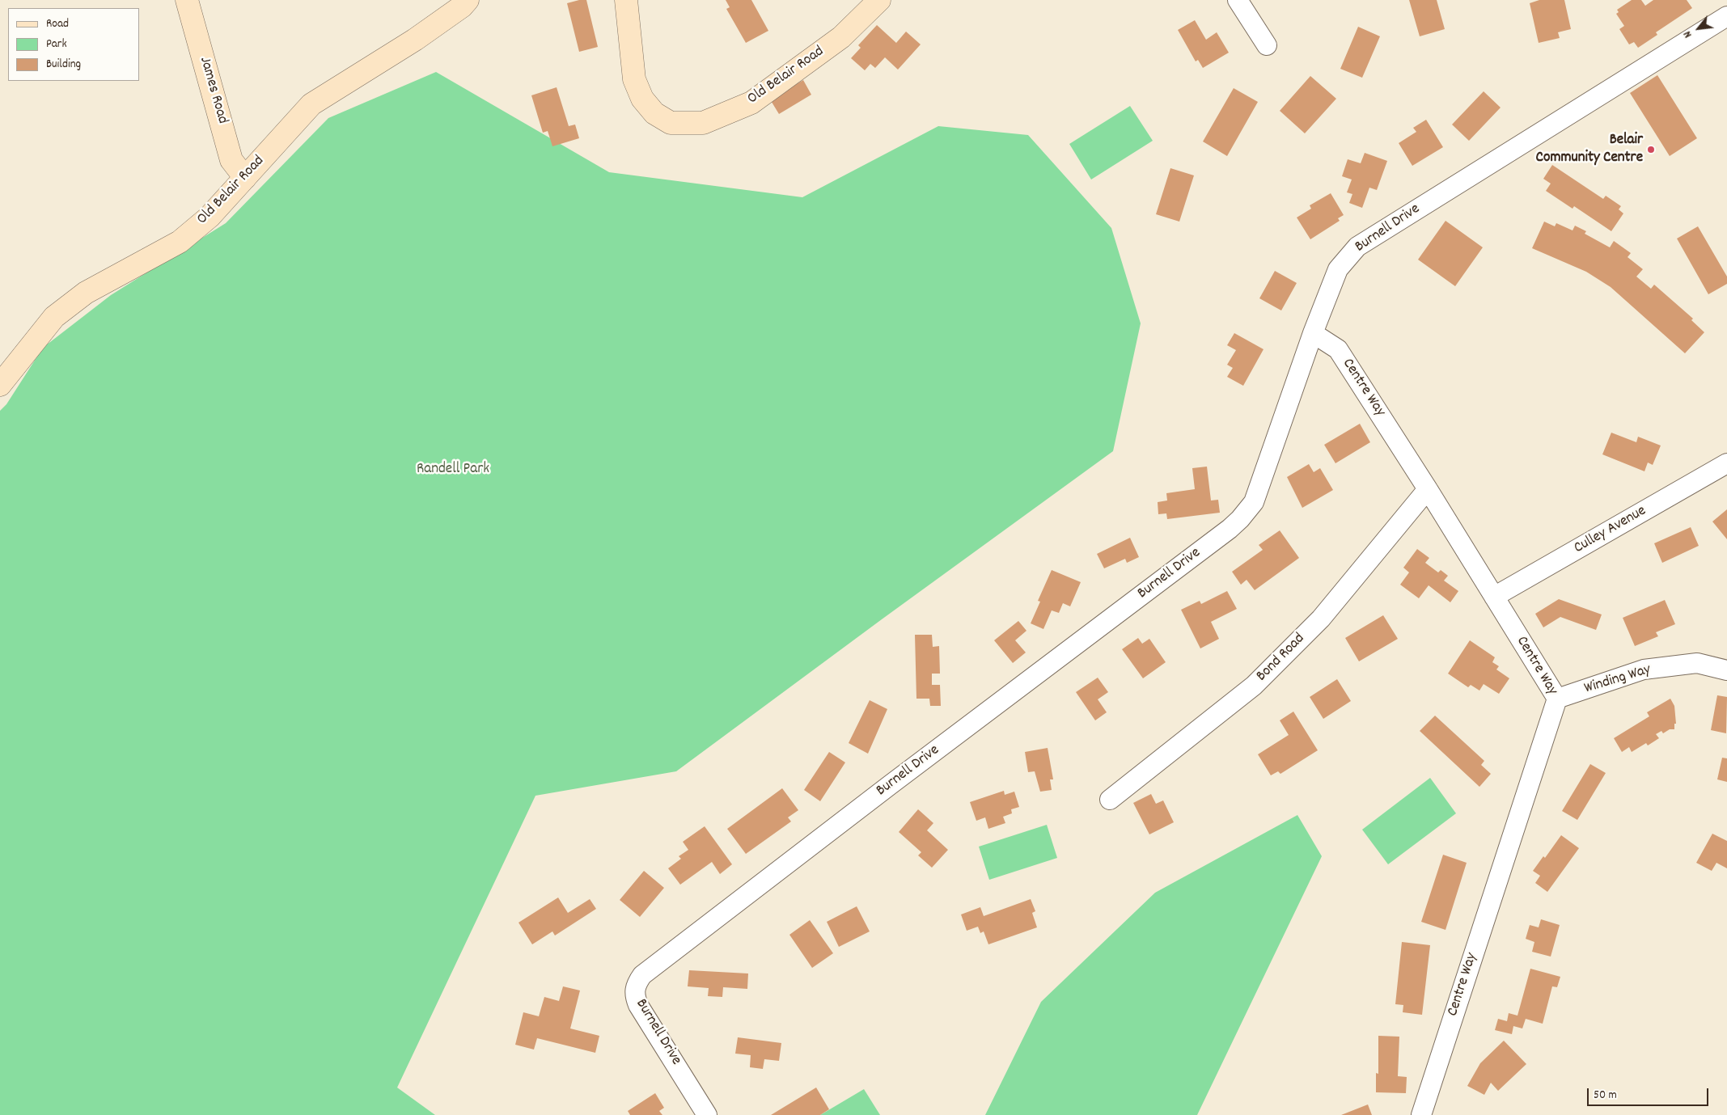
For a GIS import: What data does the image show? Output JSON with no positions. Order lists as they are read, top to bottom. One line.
{"streets":{"main road":["Old Belair Road","James Road"],"street":["Burnell Drive","Centre Way","Culley Avenue","Bond Road","Winding Way"]},"crossings":[["Old Belair Road","James Road"],["Burnell Drive","Centre Way"],["Centre Way","Culley Avenue"],["Centre Way","Bond Road"],["Centre Way","Winding Way"]],"parks":["Randell Park"],"places":["Belair Community Centre"],"legend":["Road","Park","Building"],"scale_bar":"50 m","north":"bottom left"}
